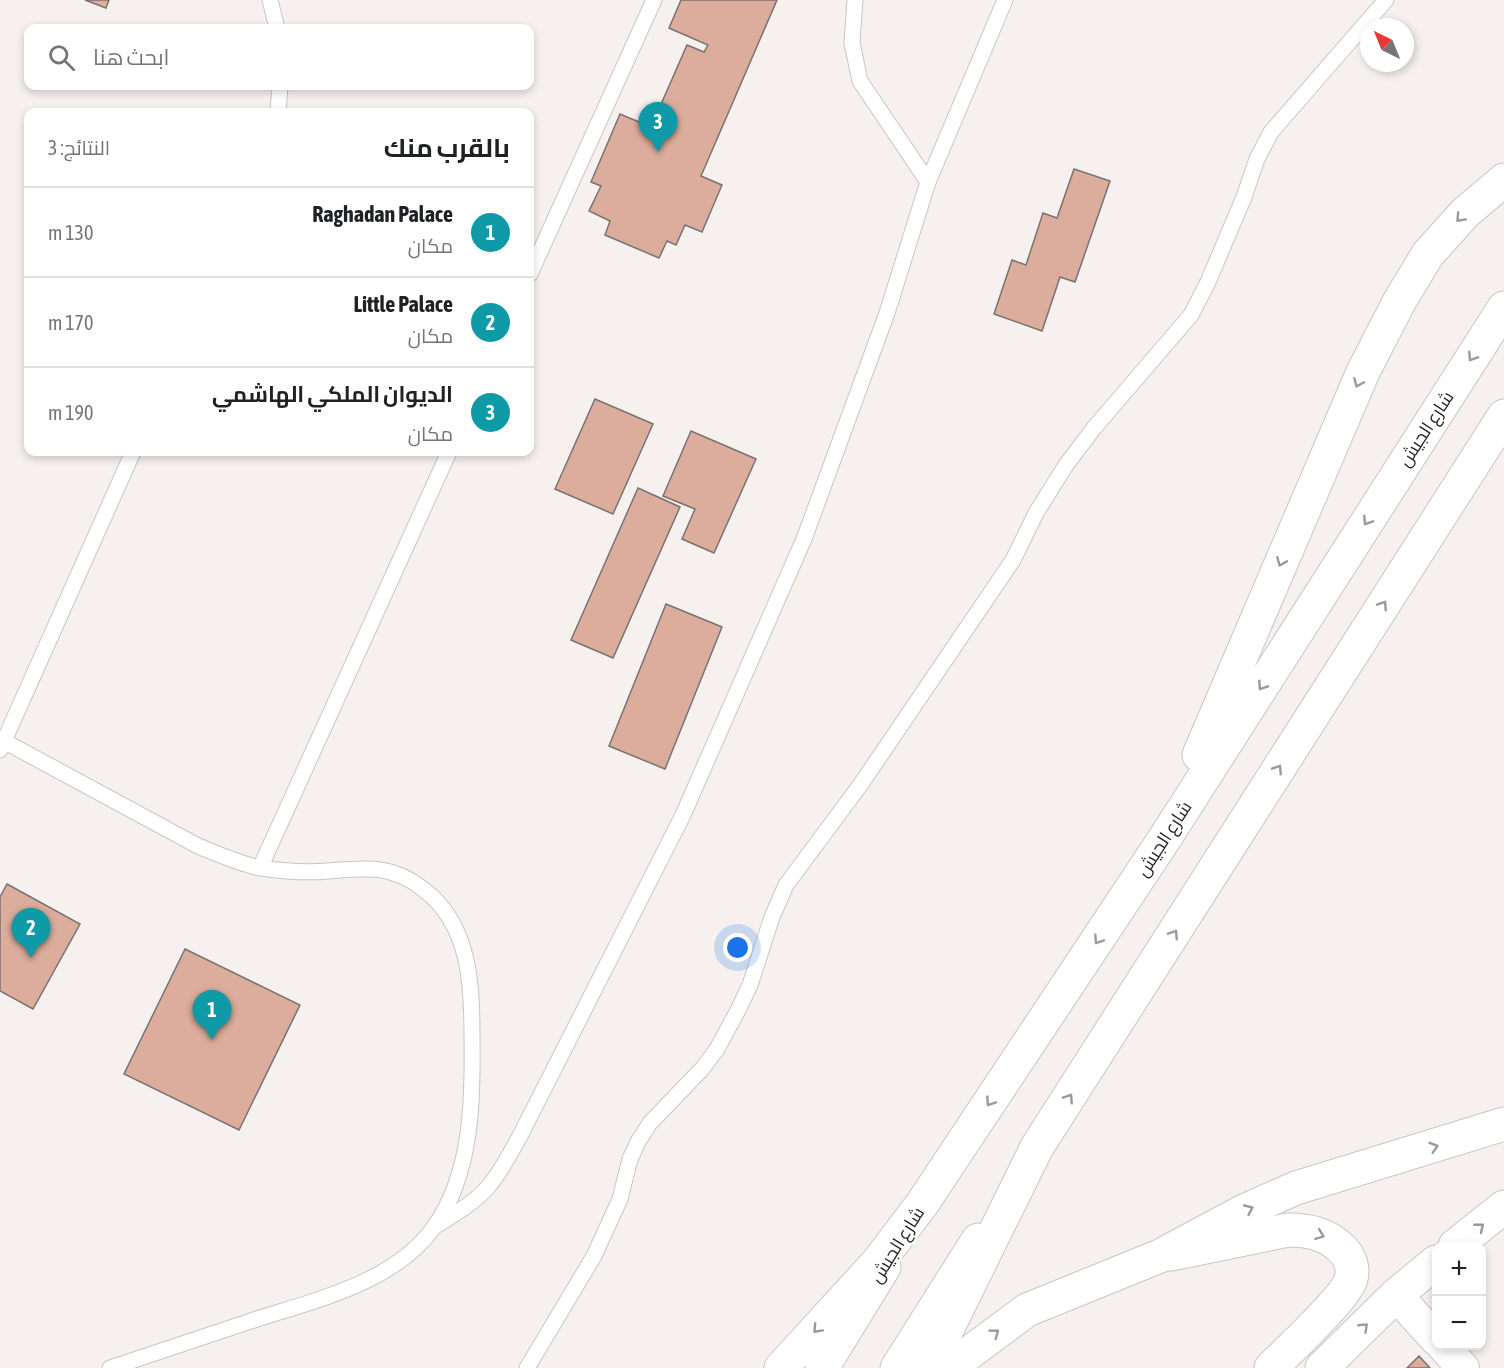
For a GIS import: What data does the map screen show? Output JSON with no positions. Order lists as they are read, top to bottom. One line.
{"streets":{"main road":["شارع الجيش"]},"north":"top left","page":{"search":"ابحث هنا","pins":["3","2","1"],"heading":["بالقرب منك","النتائج: 3"],"list":[{"mark":"1","name":"Raghadan Palace","note":"مكان","value":"130 m"},{"mark":"2","name":"Little Palace","note":"مكان","value":"170 m"},{"mark":"3","name":"الديوان الملكي الهاشمي","note":"مكان","value":"190 m"}],"map_buttons":["+","−"]}}
